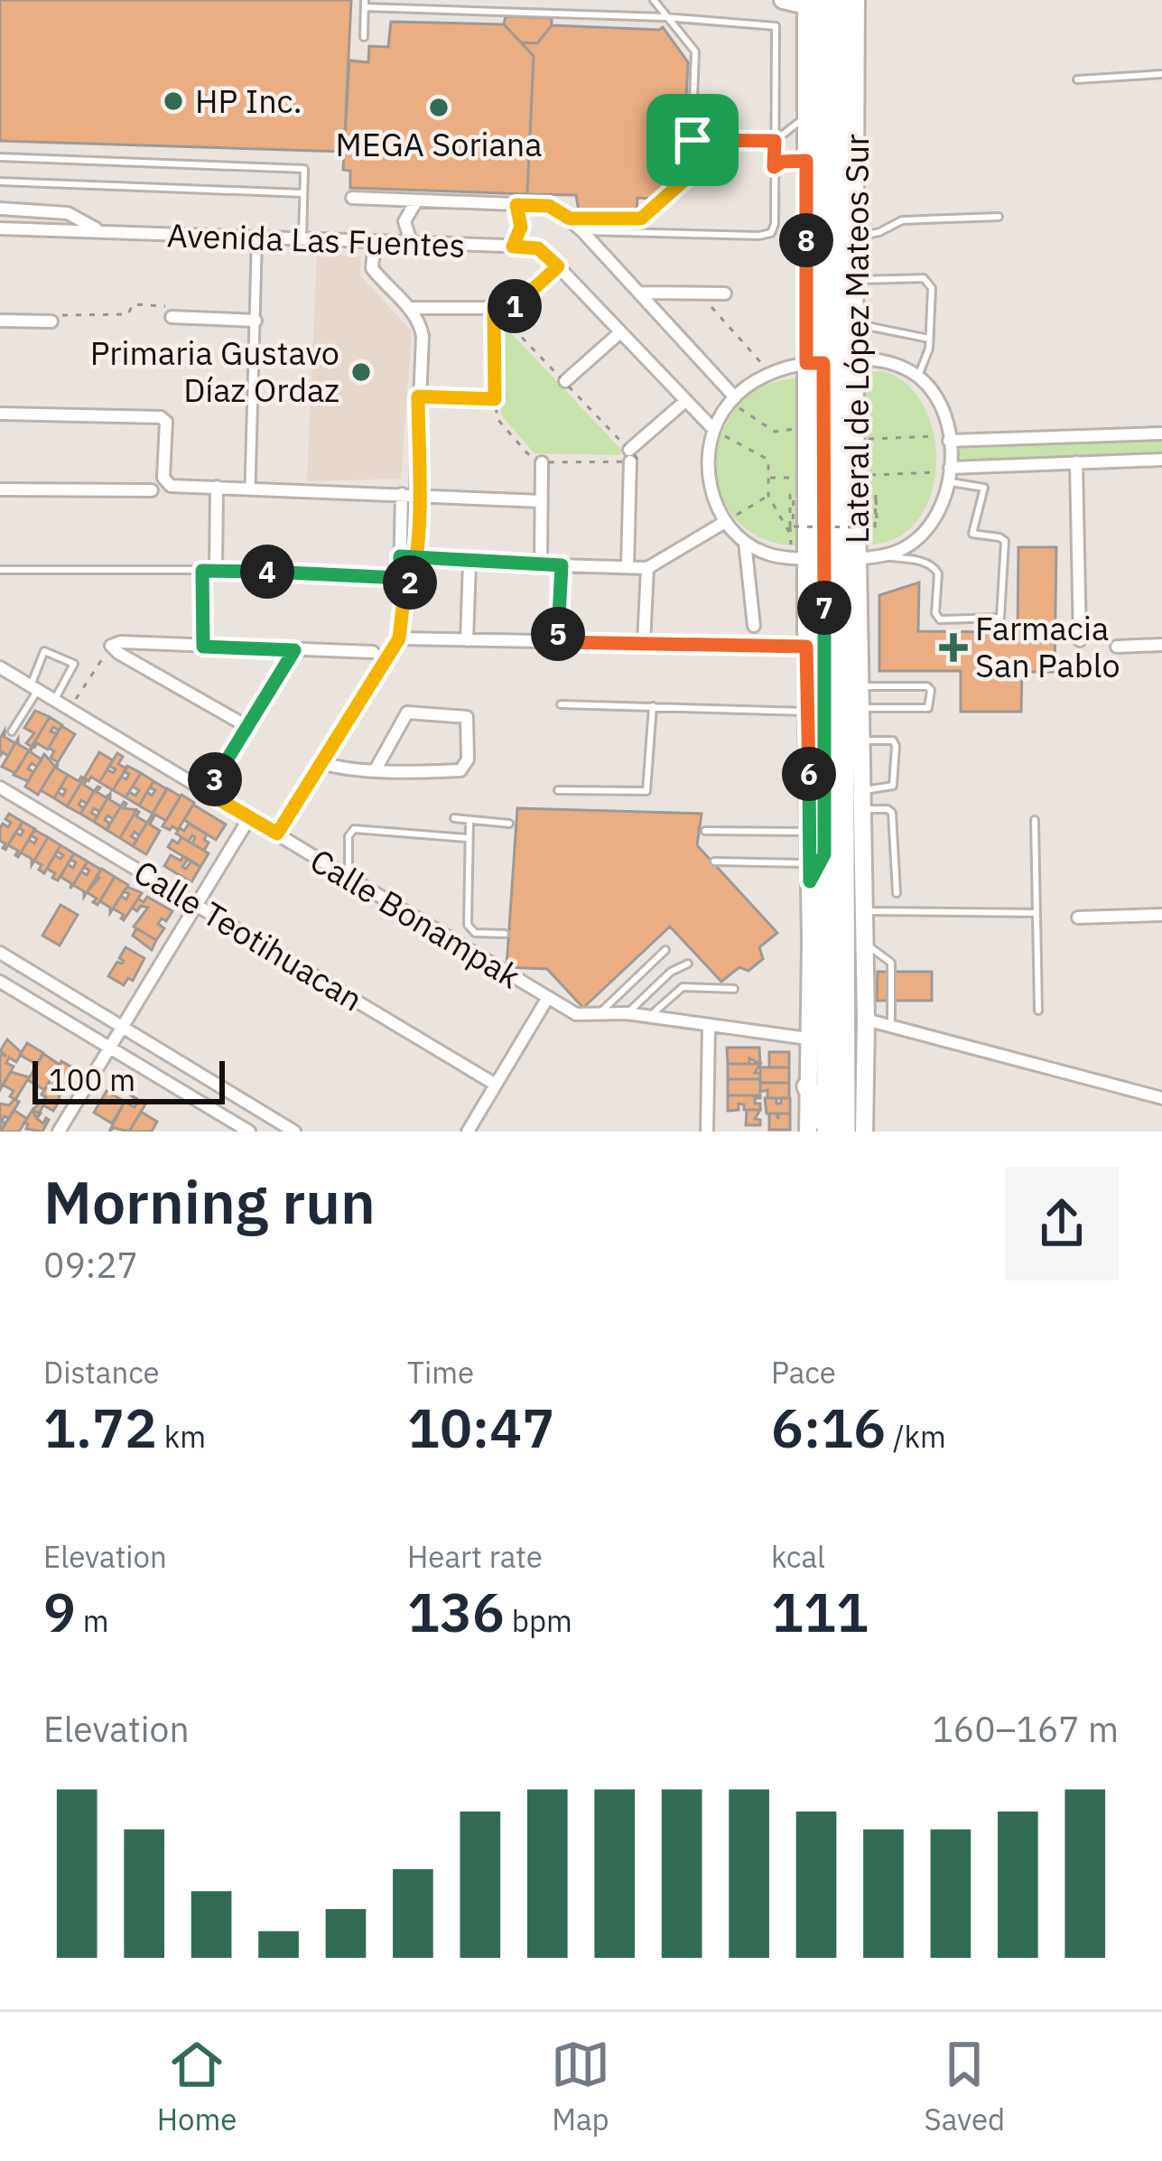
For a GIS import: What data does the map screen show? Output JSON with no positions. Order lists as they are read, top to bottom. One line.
{"streets":{"main road":["Lateral de López Mateos Sur"],"street":["Avenida Las Fuentes","Calle Bonampak","Calle Teotihuacan"]},"crossings":[["Lateral de López Mateos Sur","Calle Bonampak"]],"places":{"other":["HP Inc.","MEGA Soriana","Primaria Gustavo Díaz Ordaz"],"health":["Farmacia San Pablo"]},"scale_bar":"100 m","page":{"pins":["8","1","4","2","7","5","6","3"],"scale":"100 m","heading":["Morning run","09:27"],"stats":[["Distance","1.72 km"],["Time","10:47"],["Pace","6:16 /km"],["Elevation","9 m"],["Heart rate","136 bpm"],["kcal","111"]],"chart":["Elevation","160–167 m"],"tabs":["Home","Map","Saved"]}}
